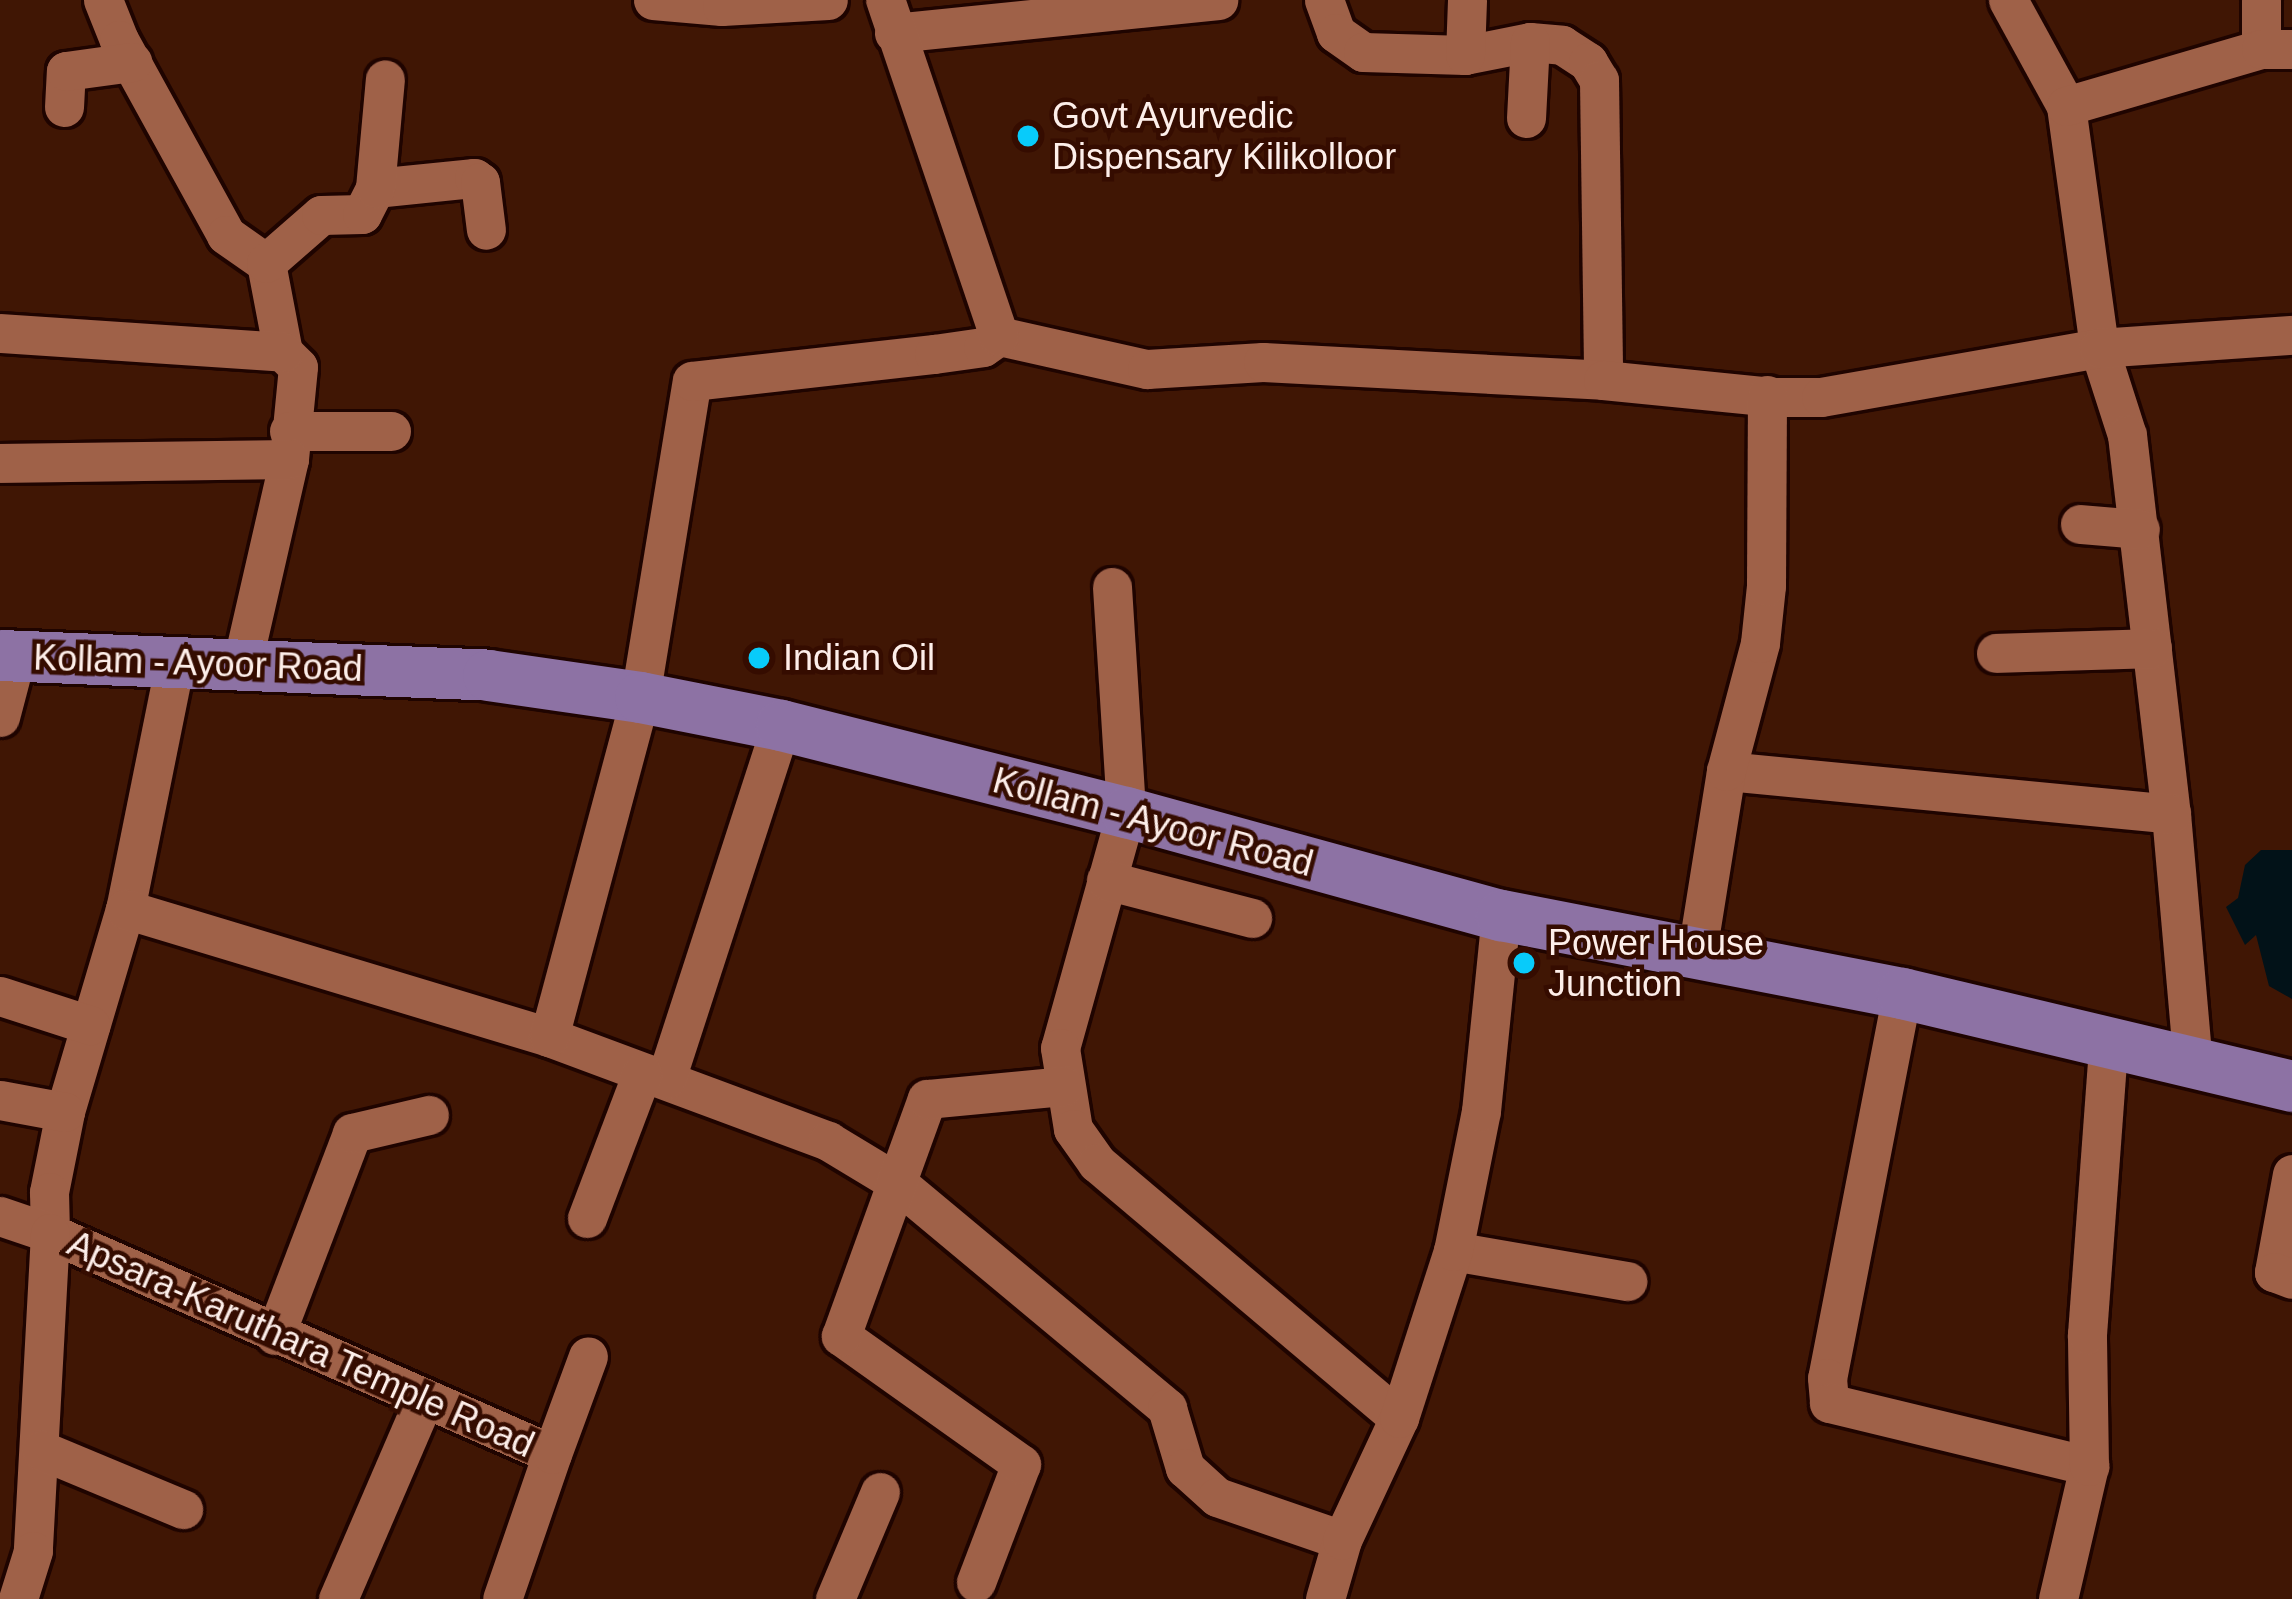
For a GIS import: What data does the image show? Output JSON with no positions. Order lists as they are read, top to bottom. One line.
{"streets":{"main road":["Kollam - Ayoor Road"],"street":["Apsara-Karuthara Temple Road"]},"crossings":[["Kollam - Ayoor Road","Apsara-Karuthara Temple Road"]],"places":["Govt Ayurvedic Dispensary Kilikolloor","Indian Oil","Power House Junction"]}
